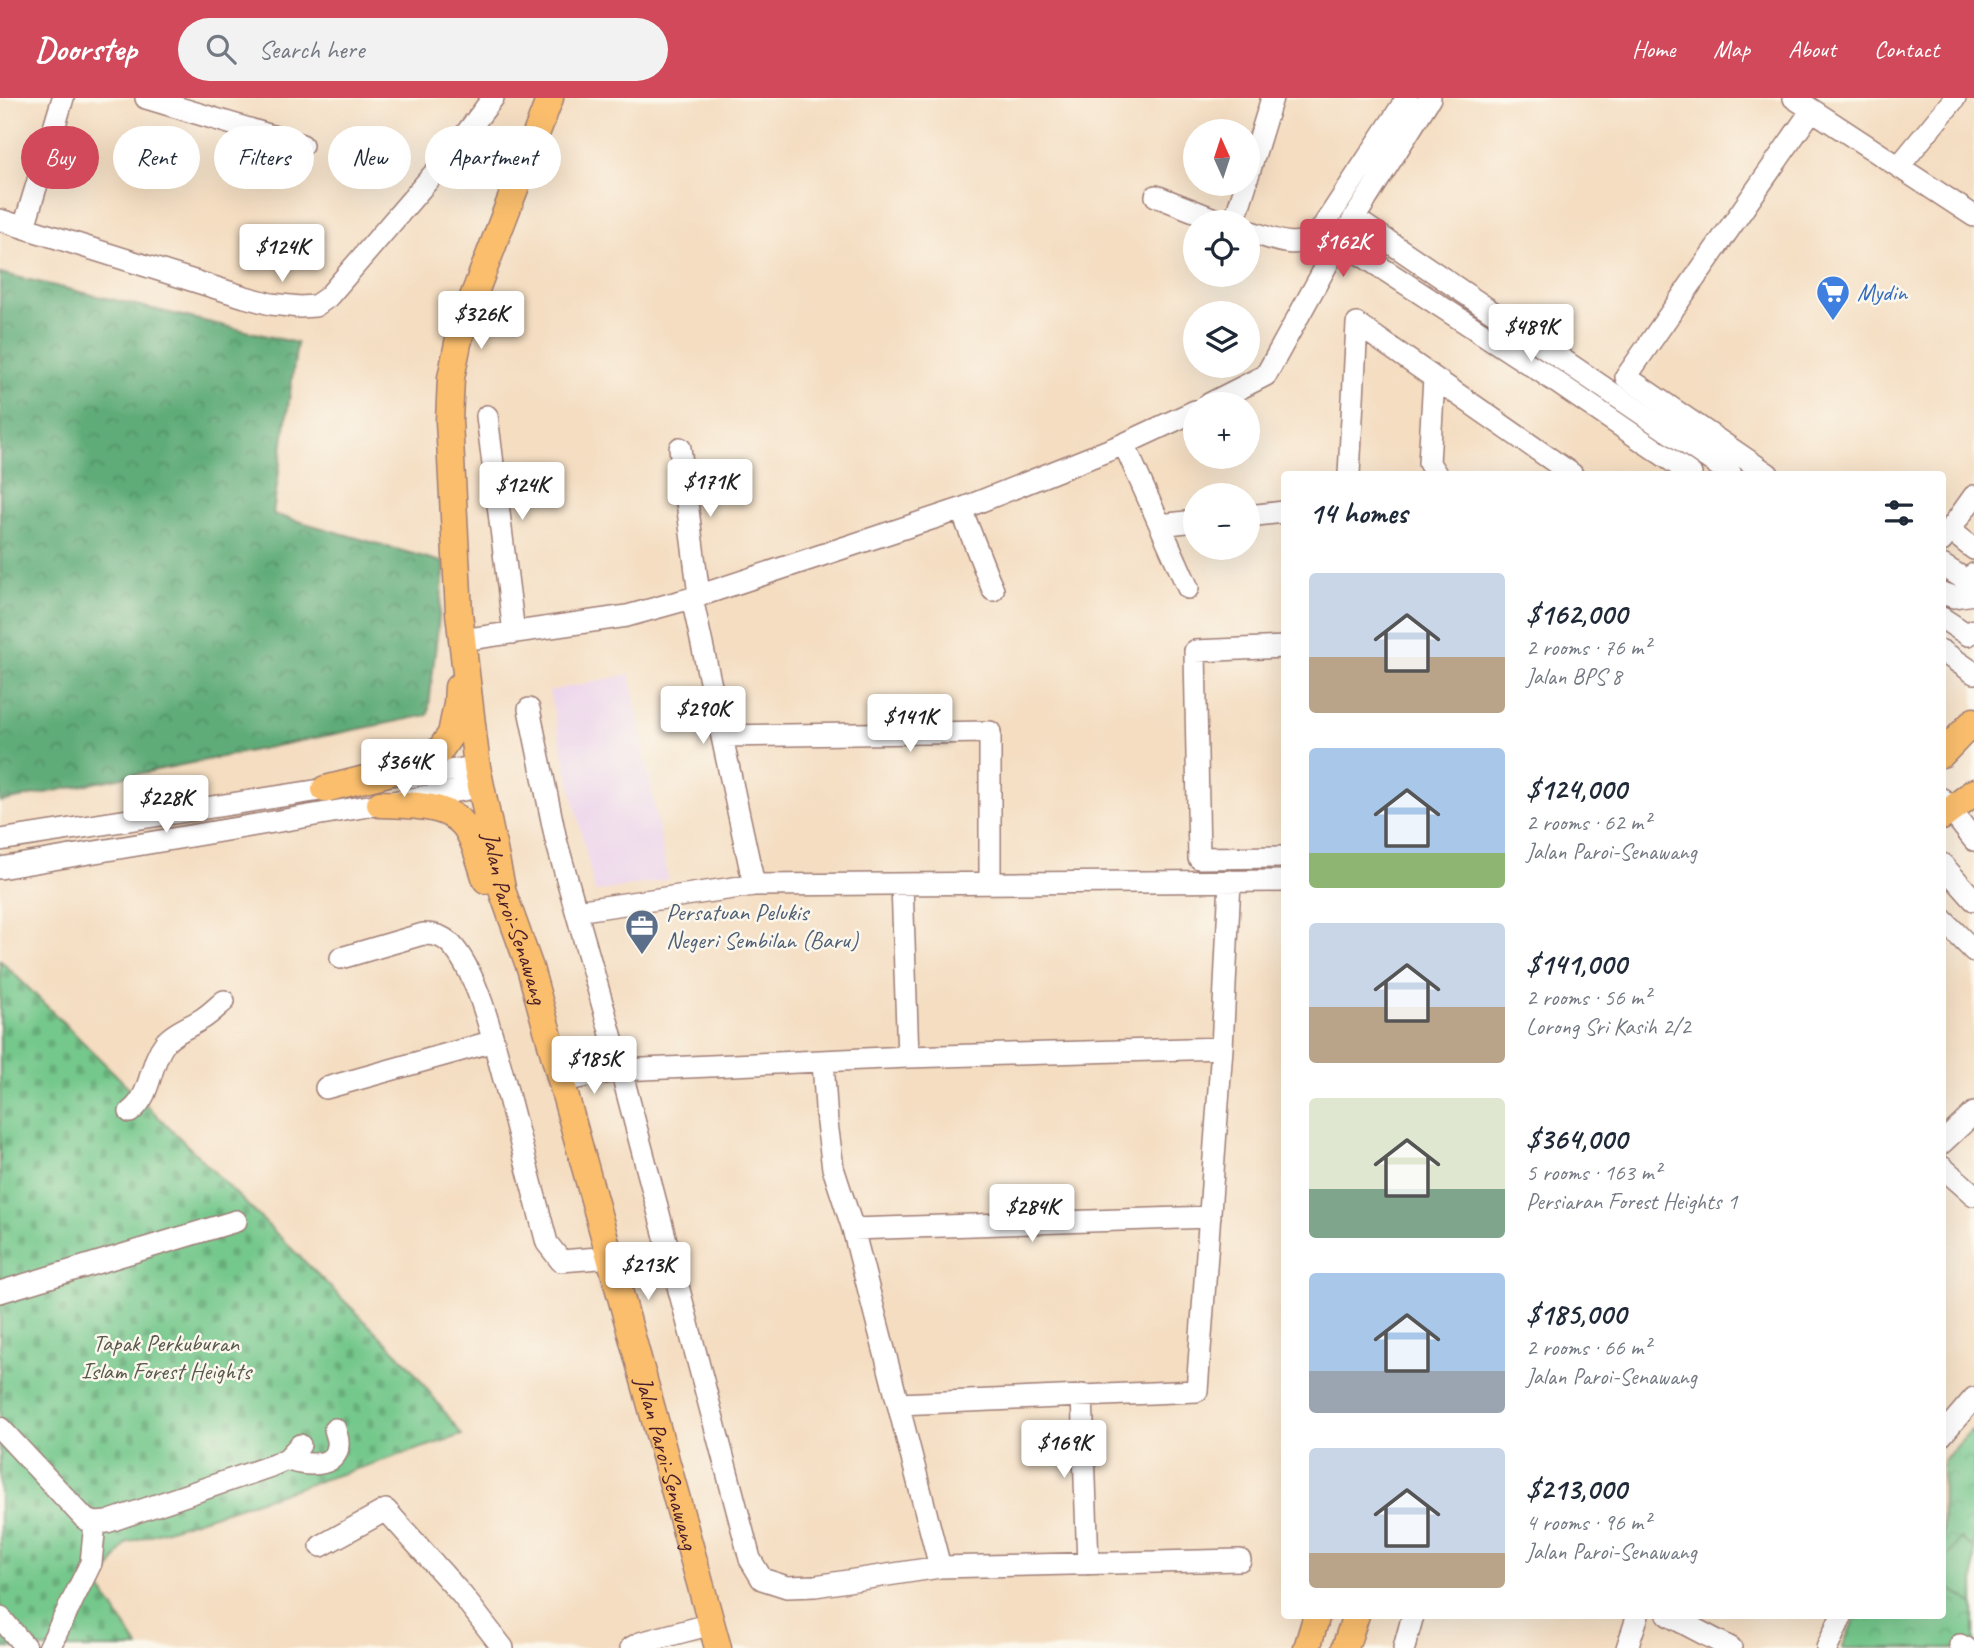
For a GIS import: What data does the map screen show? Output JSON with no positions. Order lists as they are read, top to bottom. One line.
{"streets":{"main road":["Jalan Paroi-Senawang"]},"parks":["Tapak Perkuburan Islam Forest Heights"],"places":{"supermarket":["Mydin"],"office":["Persatuan Pelukis Negeri Sembilan (Baru)"]},"north":"top","page":{"header":"Doorstep","search":"Search here","nav":["Home","Map","About","Contact"],"map_buttons":["+","−"],"chip":["Buy","Rent","Filters","New","Apartment"],"price":["$162K","$124K","$326K","$489K","$171K","$124K","$290K","$141K","$364K","$228K","$185K","$284K","$213K","$169K"],"heading":"14 homes","list":[{"name":"$162,000","note":"2 rooms · 76 m² · Jalan BPS 8"},{"name":"$124,000","note":"2 rooms · 62 m² · Jalan Paroi-Senawang"},{"name":"$141,000","note":"2 rooms · 56 m² · Lorong Sri Kasih 2/2"},{"name":"$364,000","note":"5 rooms · 163 m² · Persiaran Forest Heights 1"},{"name":"$185,000","note":"2 rooms · 66 m² · Jalan Paroi-Senawang"},{"name":"$213,000","note":"4 rooms · 96 m² · Jalan Paroi-Senawang"}]}}
